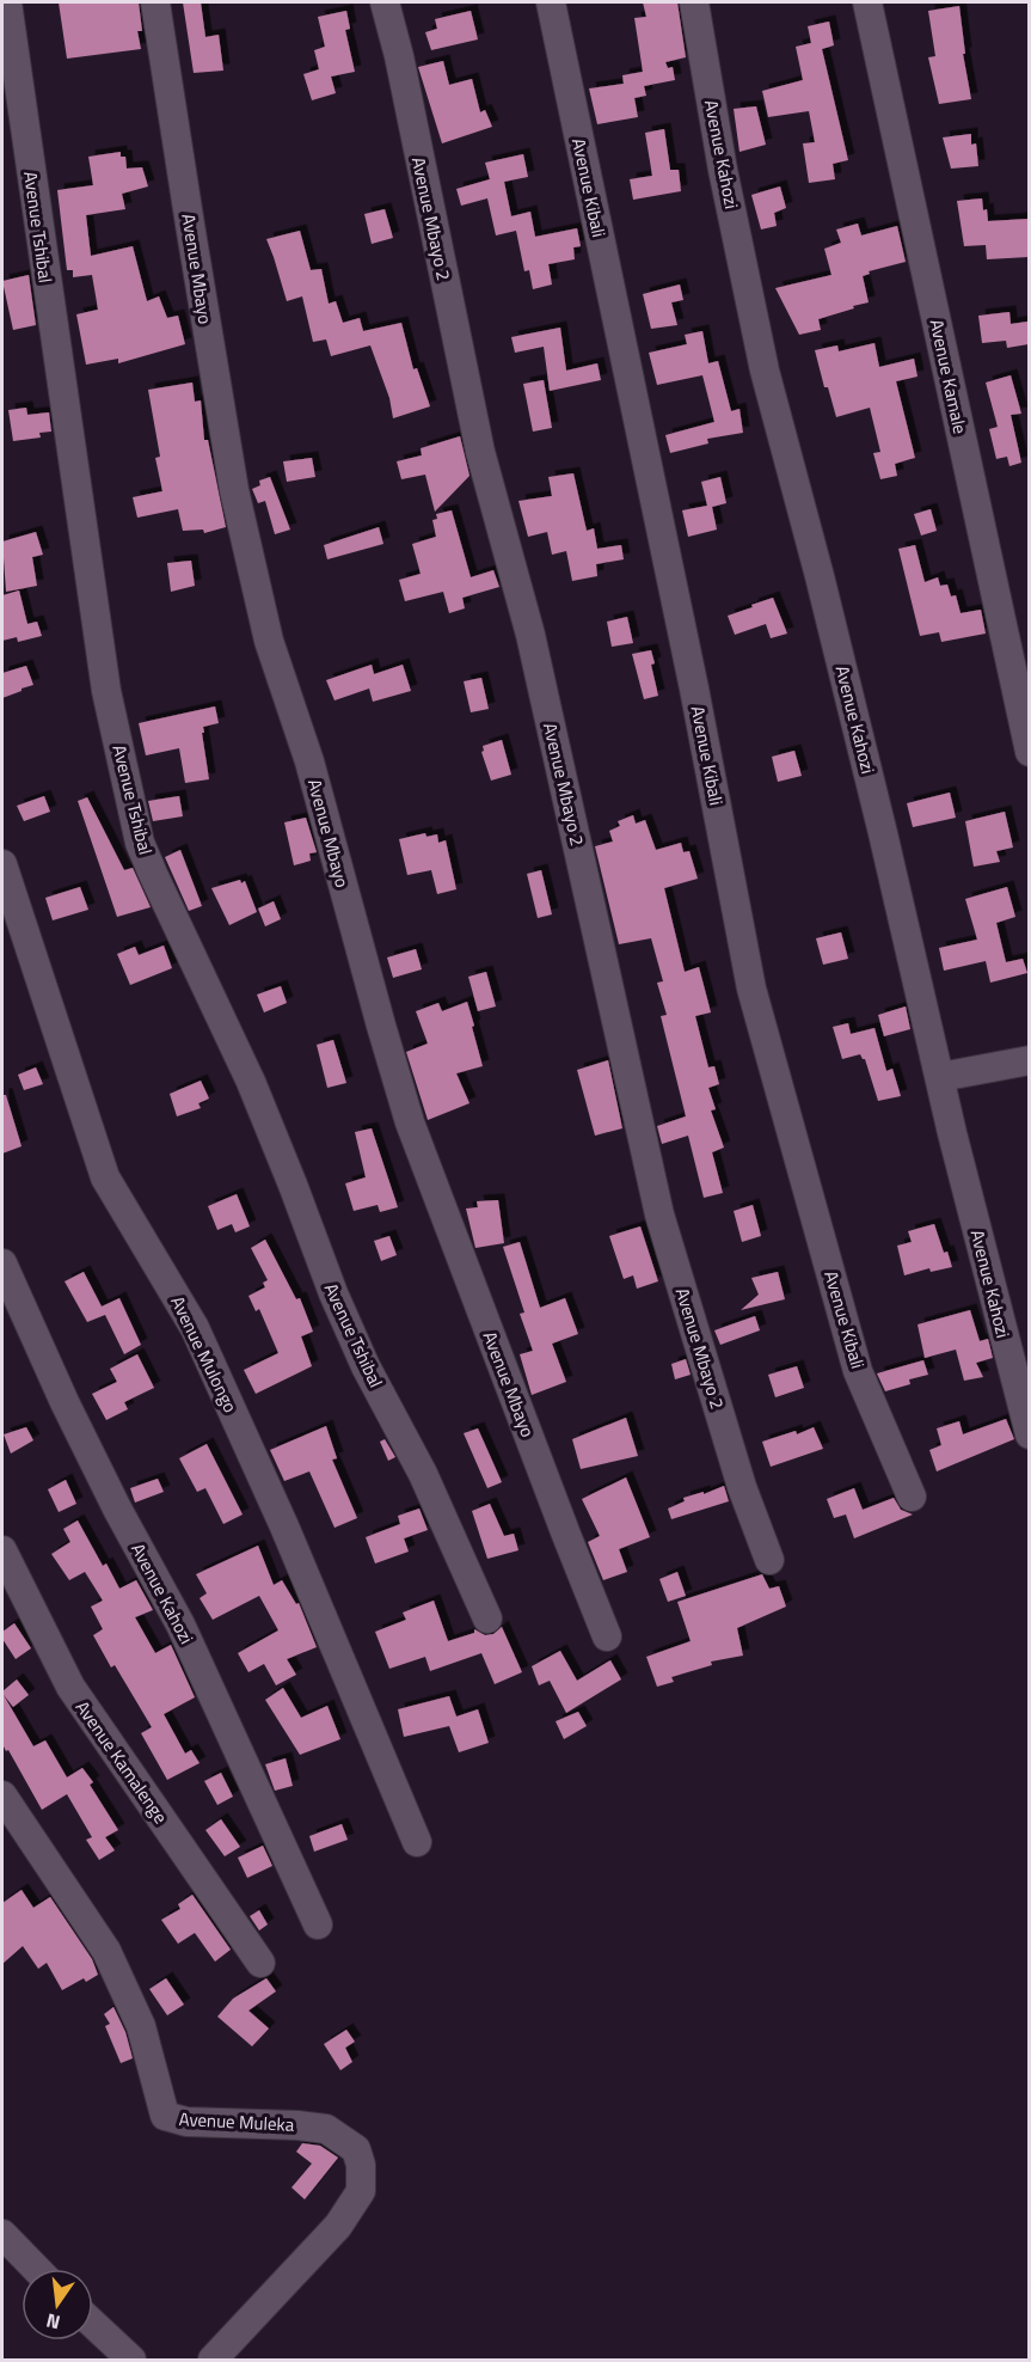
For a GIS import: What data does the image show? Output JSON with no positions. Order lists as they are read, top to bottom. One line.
{"streets":{"street":["Avenue Kahozi","Avenue Kibali","Avenue Mbayo 2","Avenue Tshibal","Avenue Mbayo","Avenue Kamale","Avenue Mulongo","Avenue Kamalenge","Avenue Muleka"]},"north":"bottom"}
